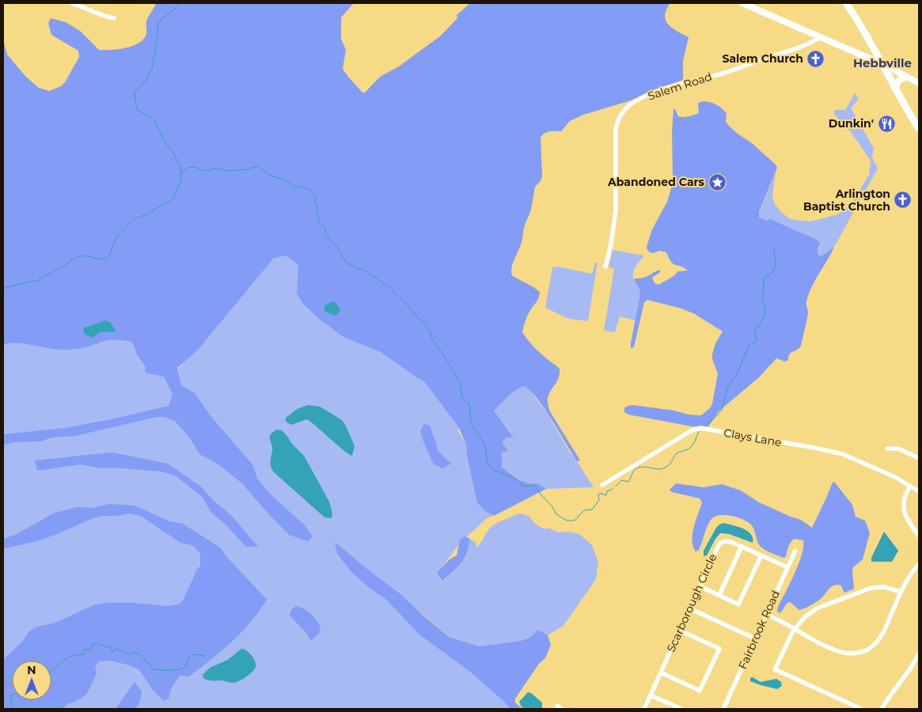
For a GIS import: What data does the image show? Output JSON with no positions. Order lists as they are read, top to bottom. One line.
{"streets":{"street":["Salem Road","Clays Lane","Scarborough Circle","Fairbrook Road"]},"crossings":[["Scarborough Circle","Fairbrook Road"]],"districts":["Hebbville"],"places":{"church":["Salem Church","Arlington Baptist Church"],"restaurant":["Dunkin'"],"place":["Abandoned Cars"]},"north":"top"}
